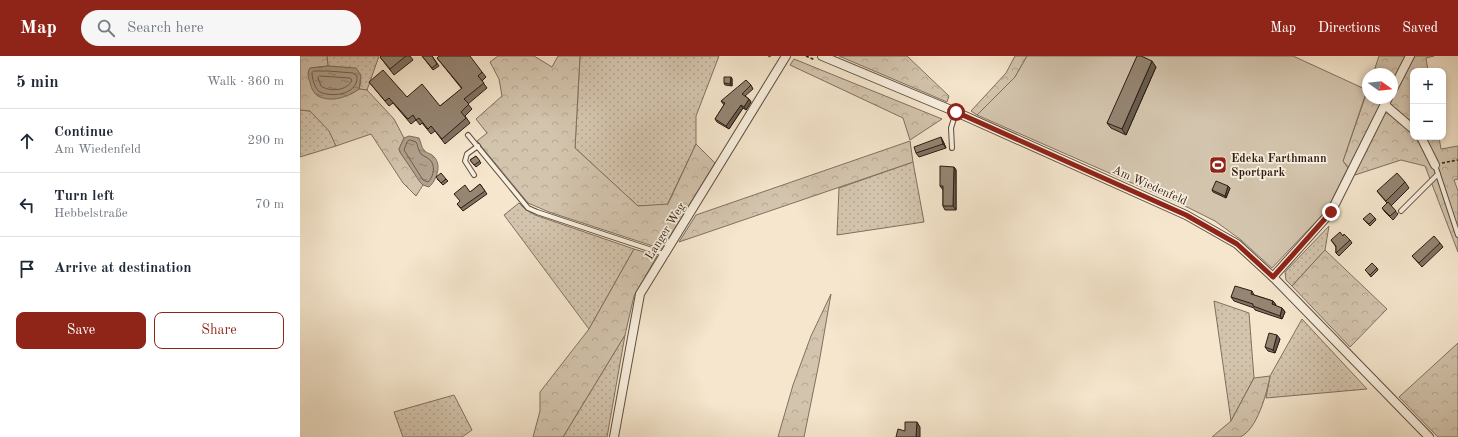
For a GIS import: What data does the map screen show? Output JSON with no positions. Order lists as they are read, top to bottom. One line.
{"streets":{"street":["Am Wiedenfeld","Langer Weg"]},"places":{"sports":["Edeka Farthmann Sportpark"]},"north":"right","page":{"header":"Map","search":"Search here","nav":["Map","Directions","Saved"],"heading":["5 min","Walk · 360 m"],"map_buttons":["+","−"],"list":[["Continue","Am Wiedenfeld","290 m"],["Turn left","Hebbelstraße","70 m"],"Arrive at destination"],"buttons":["Save","Share"]}}
